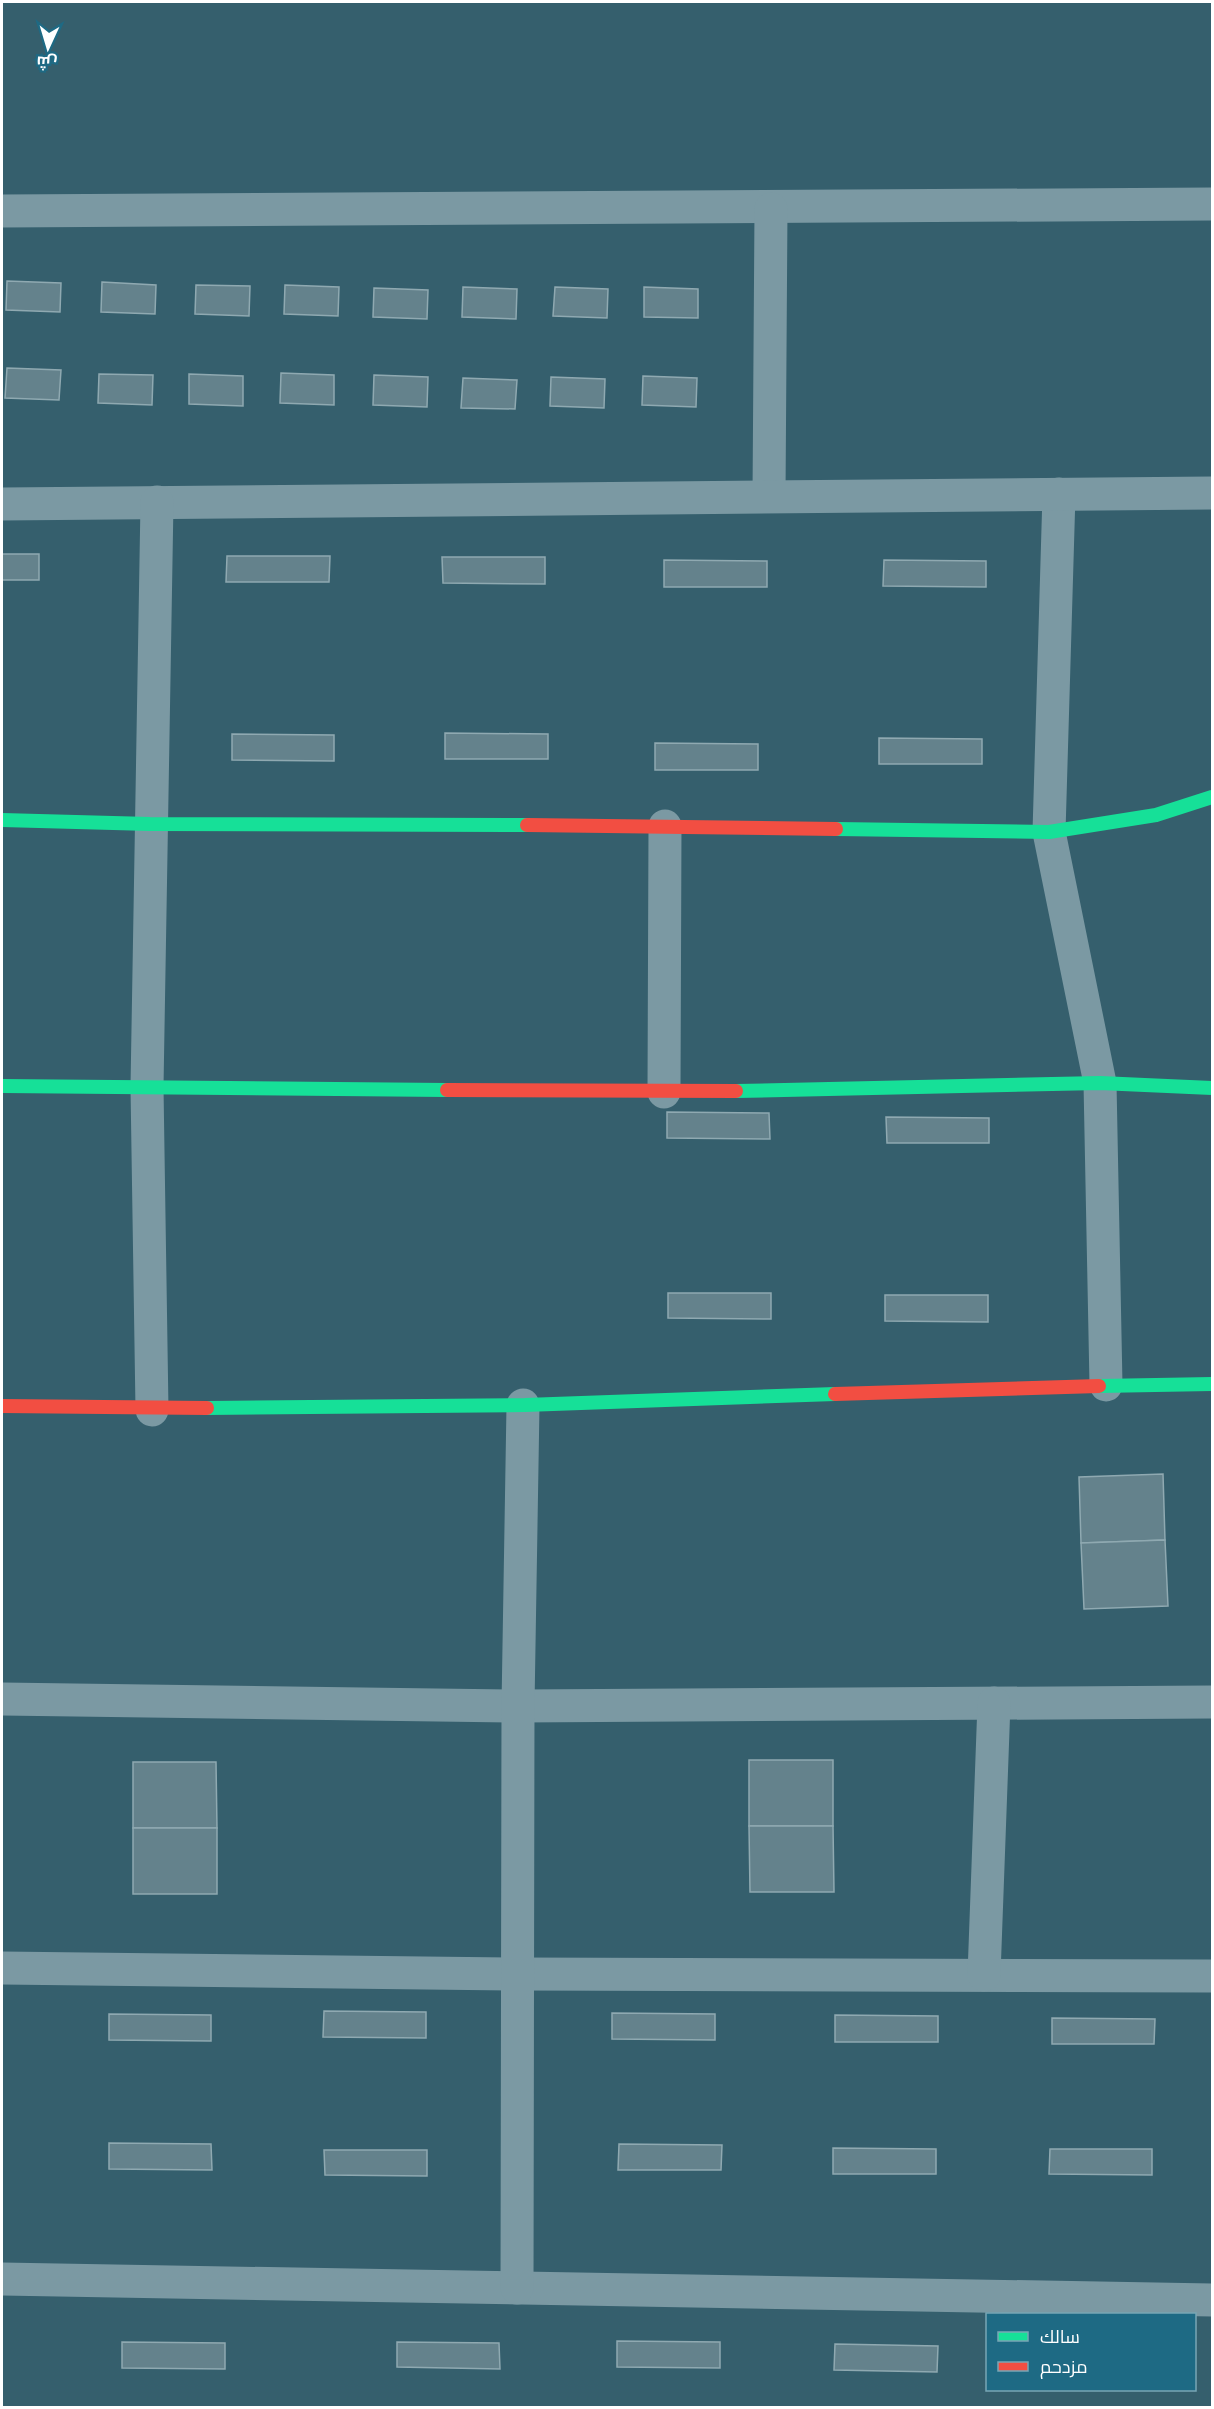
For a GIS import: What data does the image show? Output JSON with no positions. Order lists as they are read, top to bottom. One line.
{"legend":["سالك","مزدحم"],"north":"bottom"}
